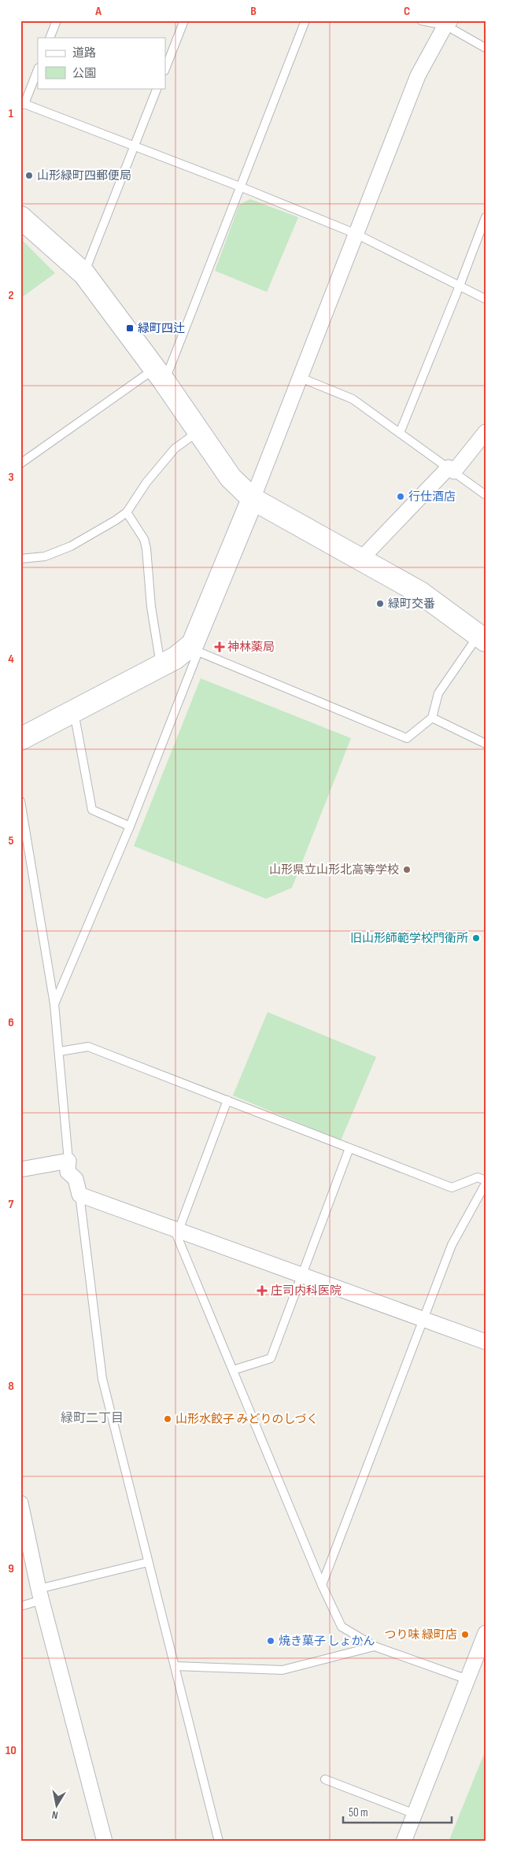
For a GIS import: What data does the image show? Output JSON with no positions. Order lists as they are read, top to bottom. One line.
{"districts":["緑町二丁目"],"places":{"other":["山形緑町四郵便局","行仕酒店","緑町交番","山形県立山形北高等学校","旧山形師範学校門衛所","山形水餃子 みどりのしづく","つり味 緑町店","焼き菓子 しょかん"],"transit":["緑町四辻"],"health":["神林薬局","庄司内科医院"]},"legend":["道路","公園"],"scale_bar":"50 m","north":"bottom","grid":{"columns":["A","B","C"],"rows":["1","2","3","4","5","6","7","8","9","10"]}}
